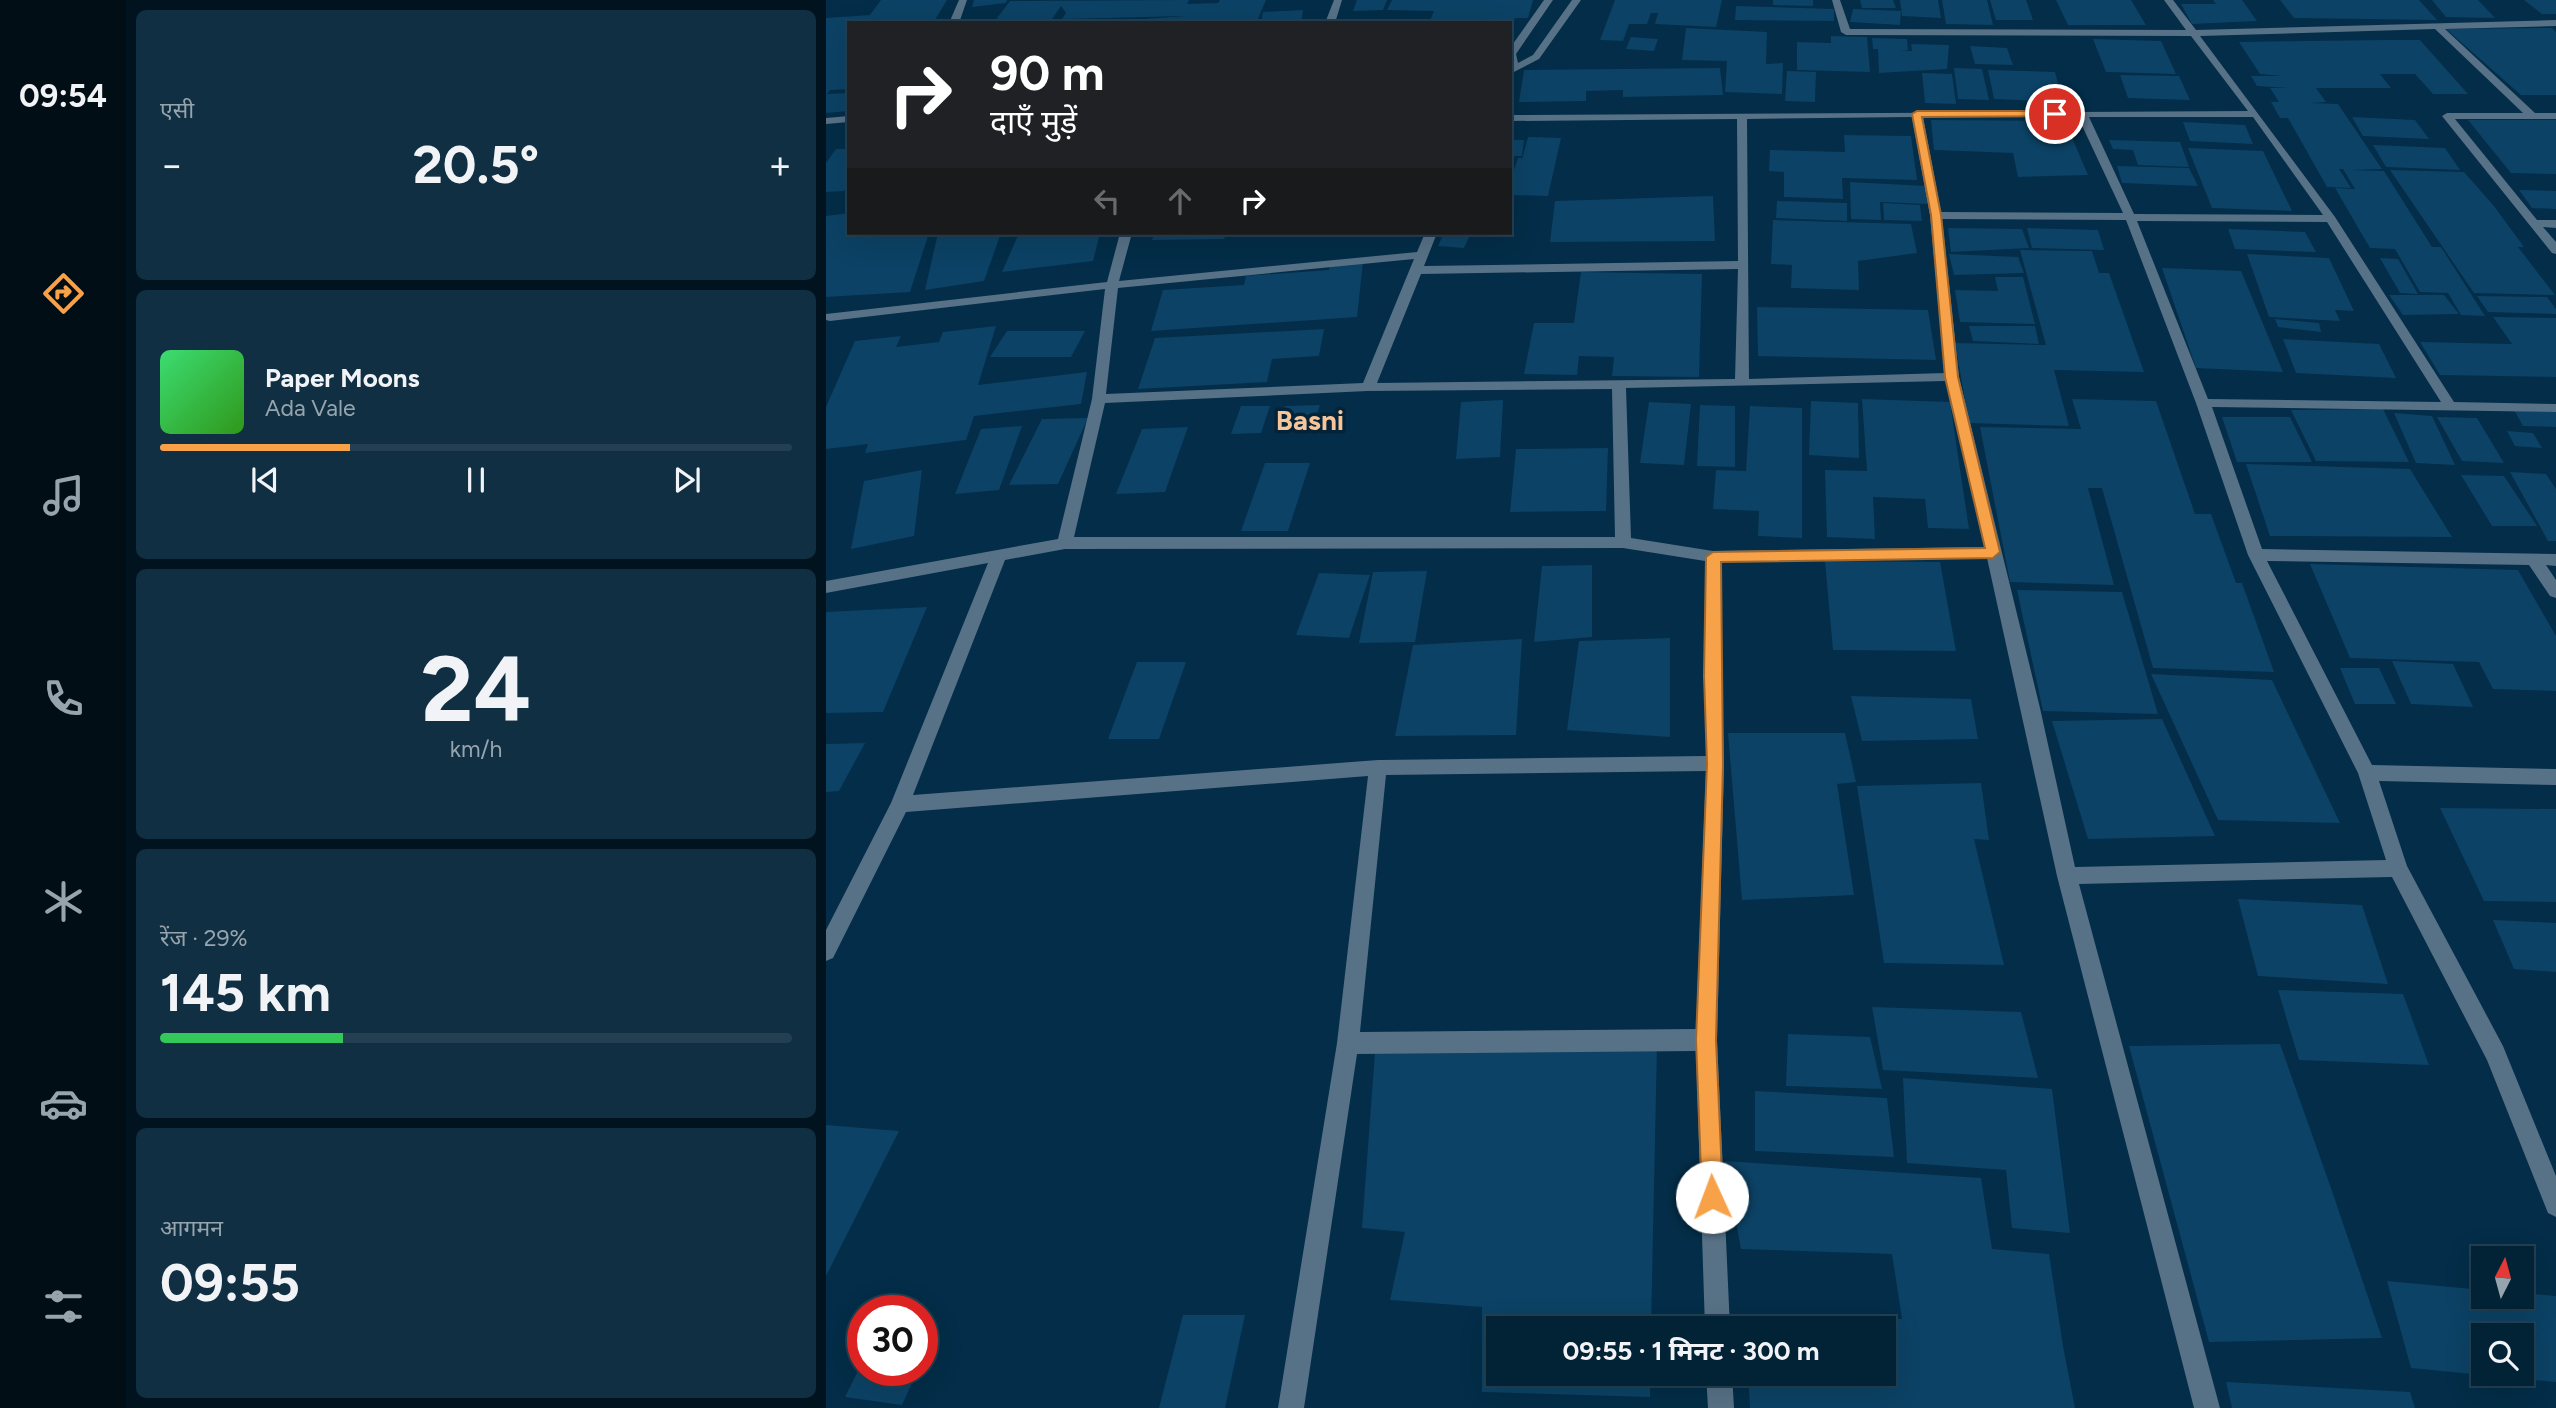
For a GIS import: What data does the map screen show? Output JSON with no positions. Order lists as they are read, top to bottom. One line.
{"districts":["Basni"],"north":"top","page":{"tabs":"09:54","tile":["एसी",["24","km/h"],["रेंज · 29%","145 km"],["आगमन","09:55"]],"turn":["90 m","दाएँ मुड़ें"],"heat":["−","20.5°","+"],"song":["Paper Moons","Ada Vale"],"limit":"30","trip":"09:55 · 1 मिनट · 300 m"}}
